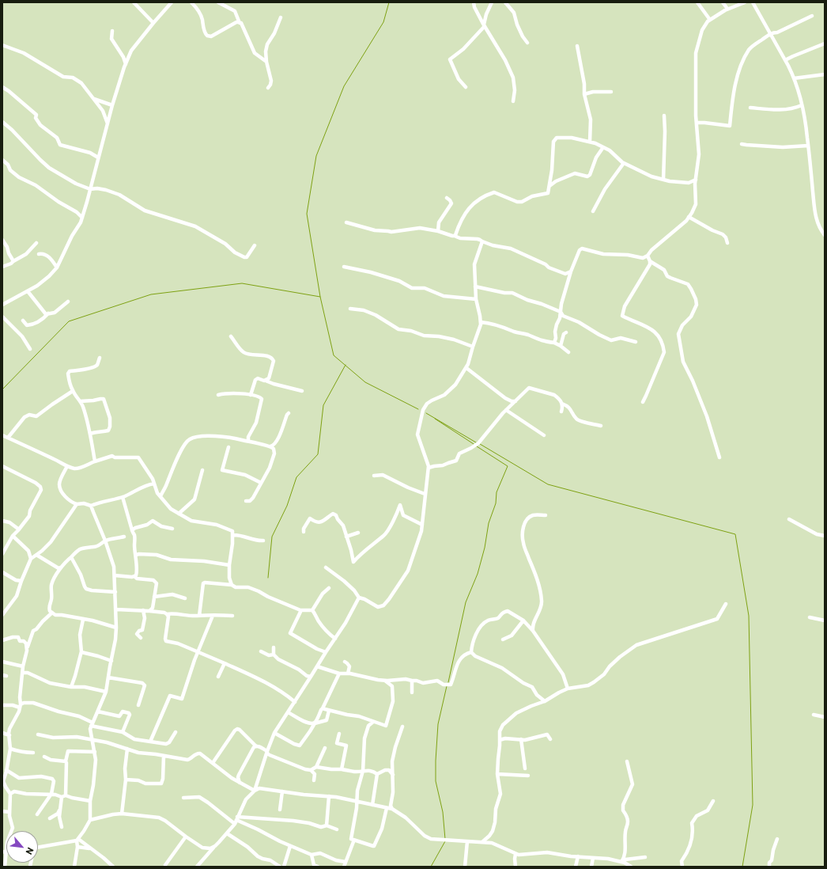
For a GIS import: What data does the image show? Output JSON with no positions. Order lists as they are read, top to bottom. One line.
{"north":"bottom right"}
